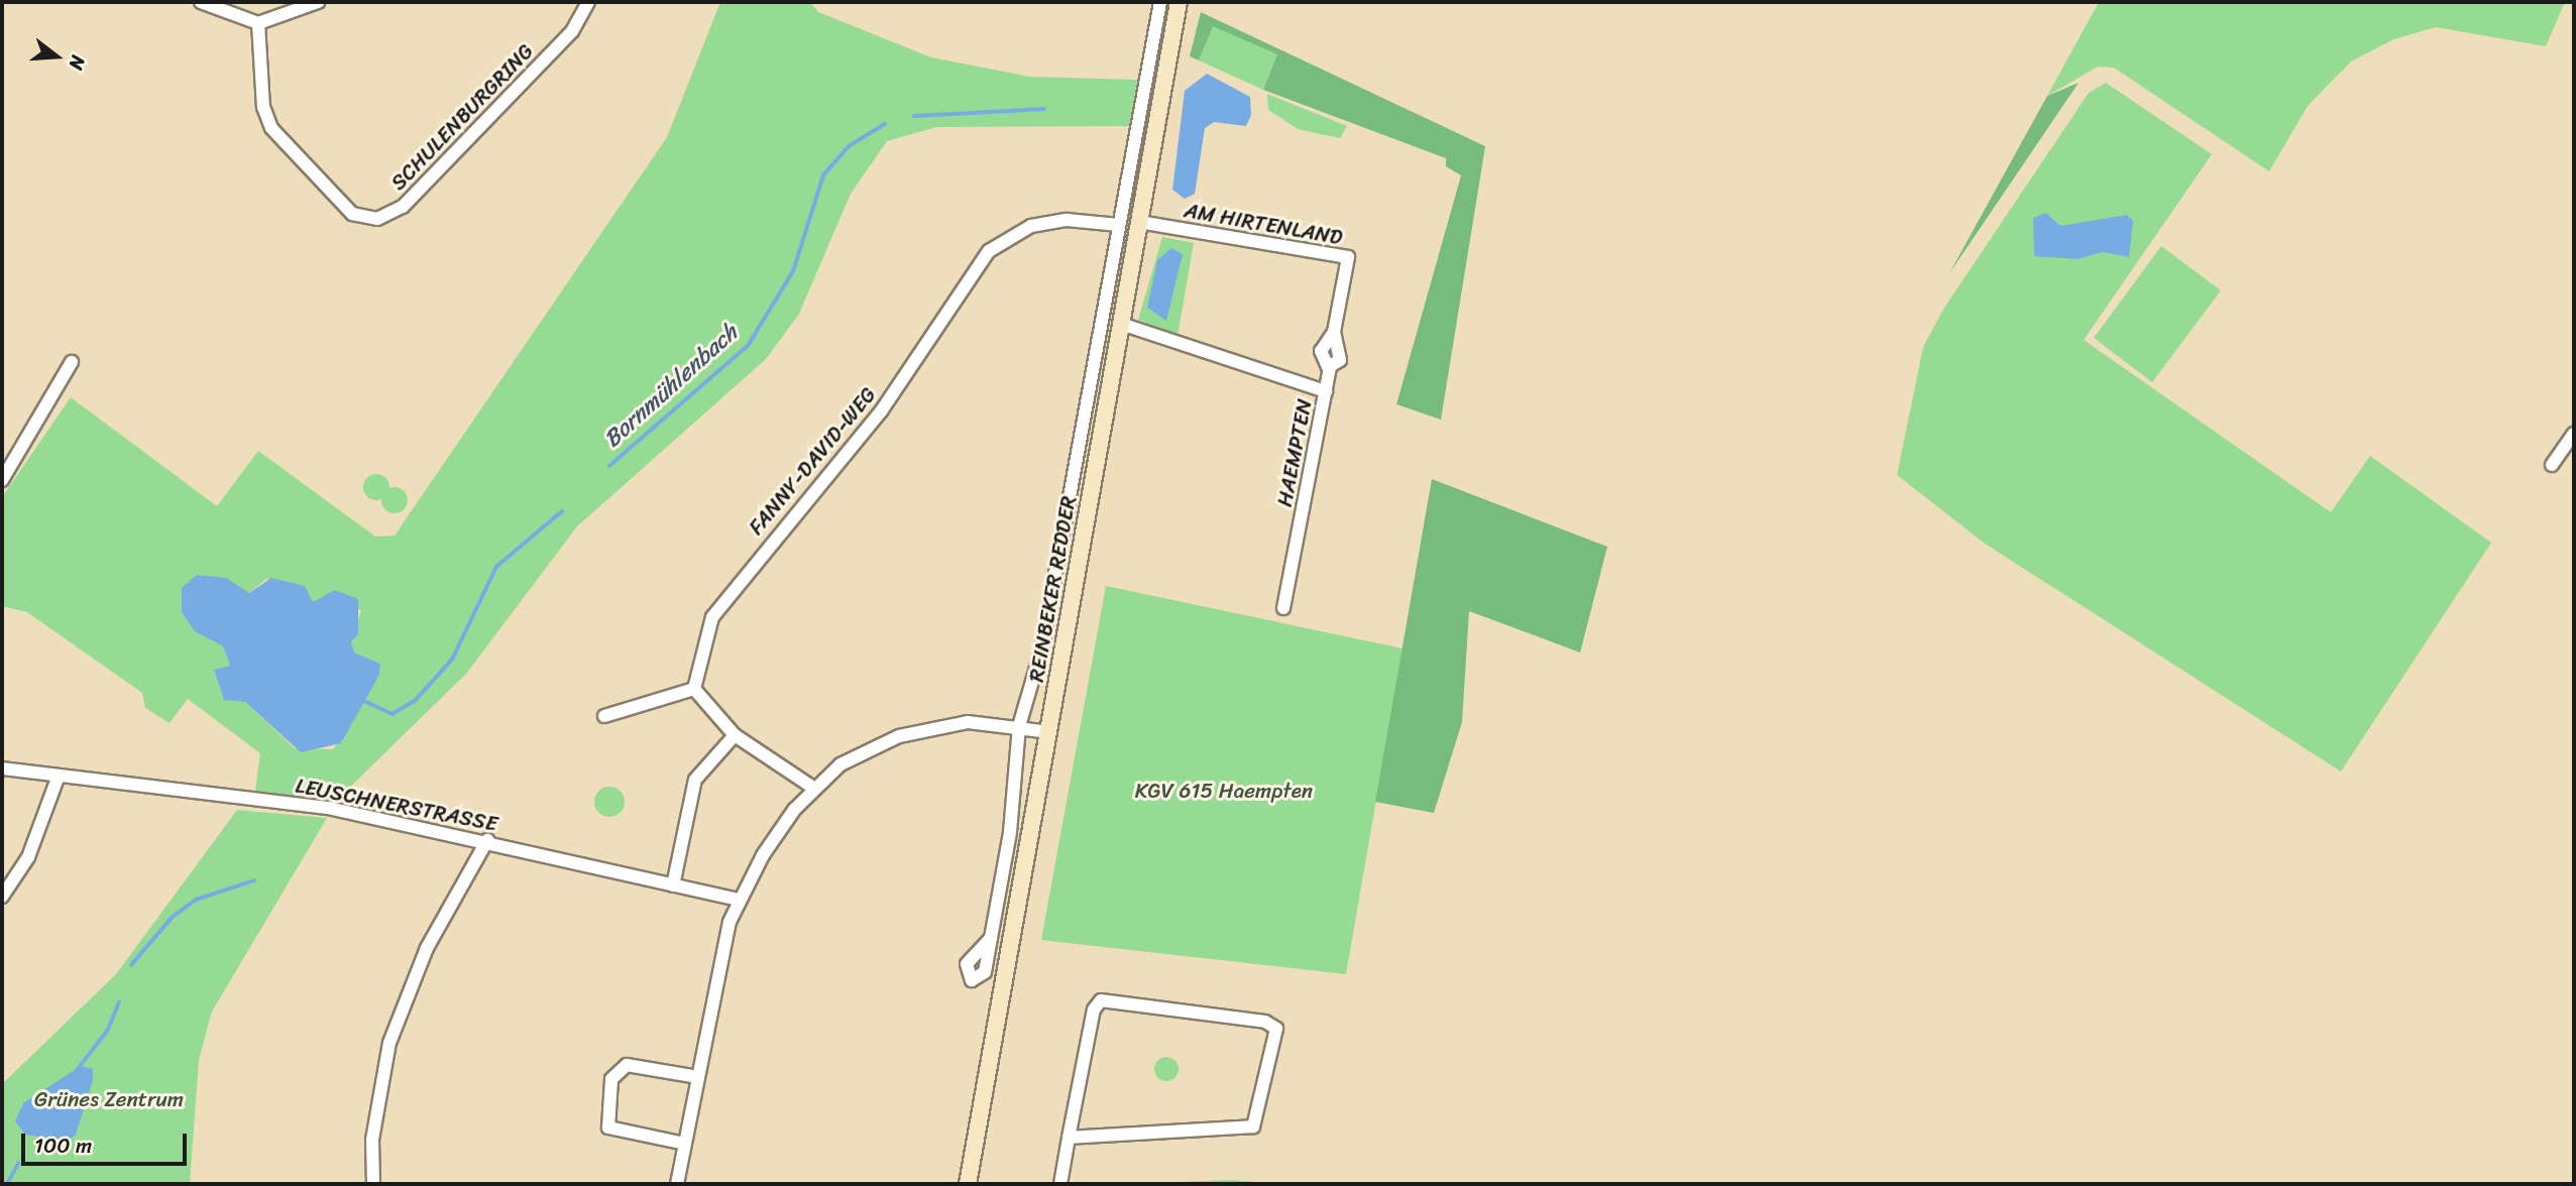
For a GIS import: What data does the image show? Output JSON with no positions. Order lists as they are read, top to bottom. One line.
{"streets":{"main road":["REINBEKER REDDER"],"street":["SCHULENBURGRING","AM HIRTENLAND","HAEMPTEN","FANNY-DAVID-WEG","LEUSCHNERSTRASSE"]},"crossings":[["AM HIRTENLAND","HAEMPTEN"],["AM HIRTENLAND","REINBEKER REDDER"],["HAEMPTEN","REINBEKER REDDER"],["FANNY-DAVID-WEG","REINBEKER REDDER"]],"water":["Bornmühlenbach"],"parks":["KGV 615 Haempten","Grünes Zentrum"],"scale_bar":"100 m","north":"right"}
